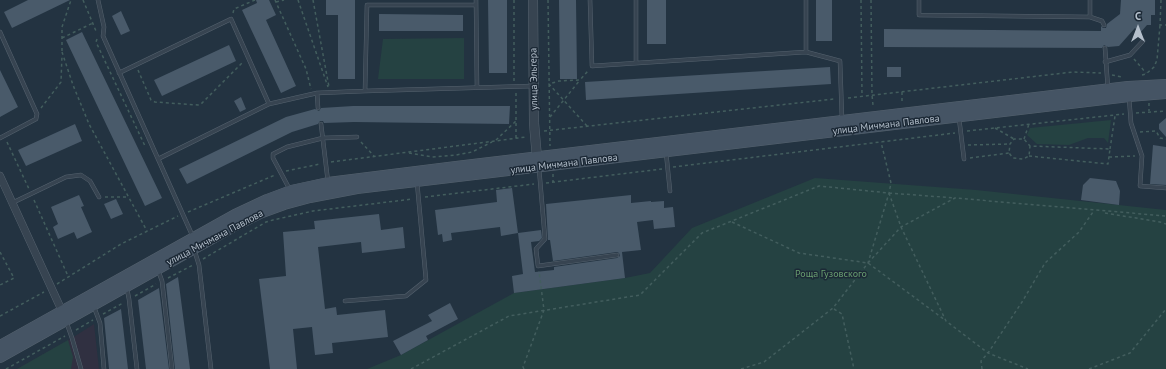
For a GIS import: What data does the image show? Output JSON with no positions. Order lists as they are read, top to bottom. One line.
{"streets":{"main road":["улица Мичмана Павлова"],"street":["улица Эльгера"]},"crossings":[["улица Эльгера","улица Мичмана Павлова"]],"parks":["Роща Гузовского"],"north":"top"}
